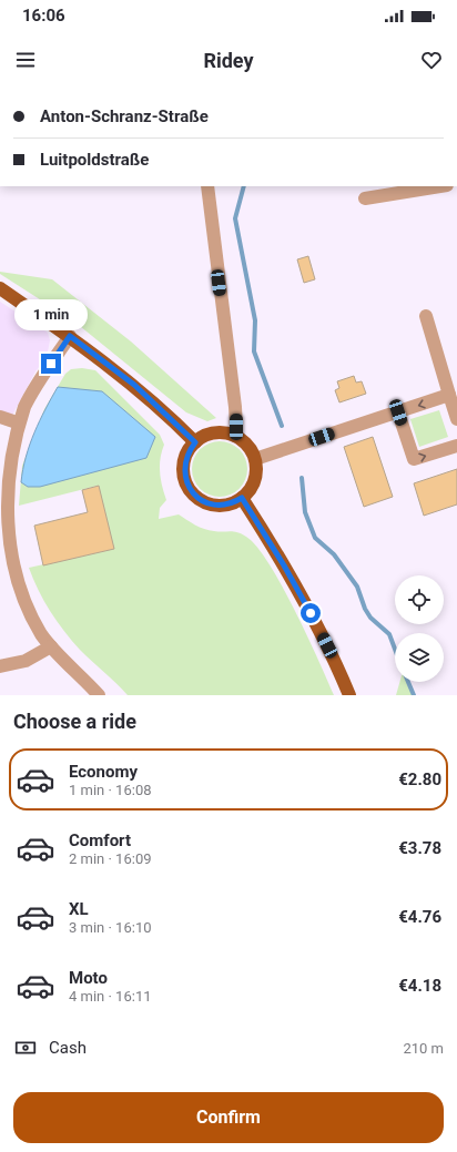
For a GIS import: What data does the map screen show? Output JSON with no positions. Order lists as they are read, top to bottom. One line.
{"page":{"status":"16:06","header":"Ridey","banner":["Anton-Schranz-Straße","Luitpoldstraße"],"bubble":"1 min","heading":"Choose a ride","list":[{"name":"Economy","note":"1 min · 16:08","value":"€2.80"},{"name":"Comfort","note":"2 min · 16:09","value":"€3.78"},{"name":"XL","note":"3 min · 16:10","value":"€4.76"},{"name":"Moto","note":"4 min · 16:11","value":"€4.18"}],"pay":["Cash","210 m"],"buttons":"Confirm"}}
